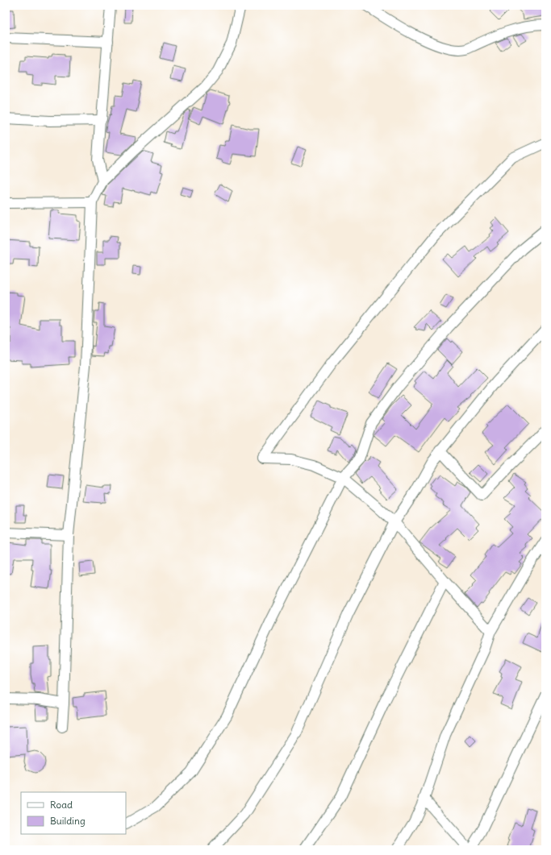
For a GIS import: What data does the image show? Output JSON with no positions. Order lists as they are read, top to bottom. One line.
{"legend":["Road","Building"]}
